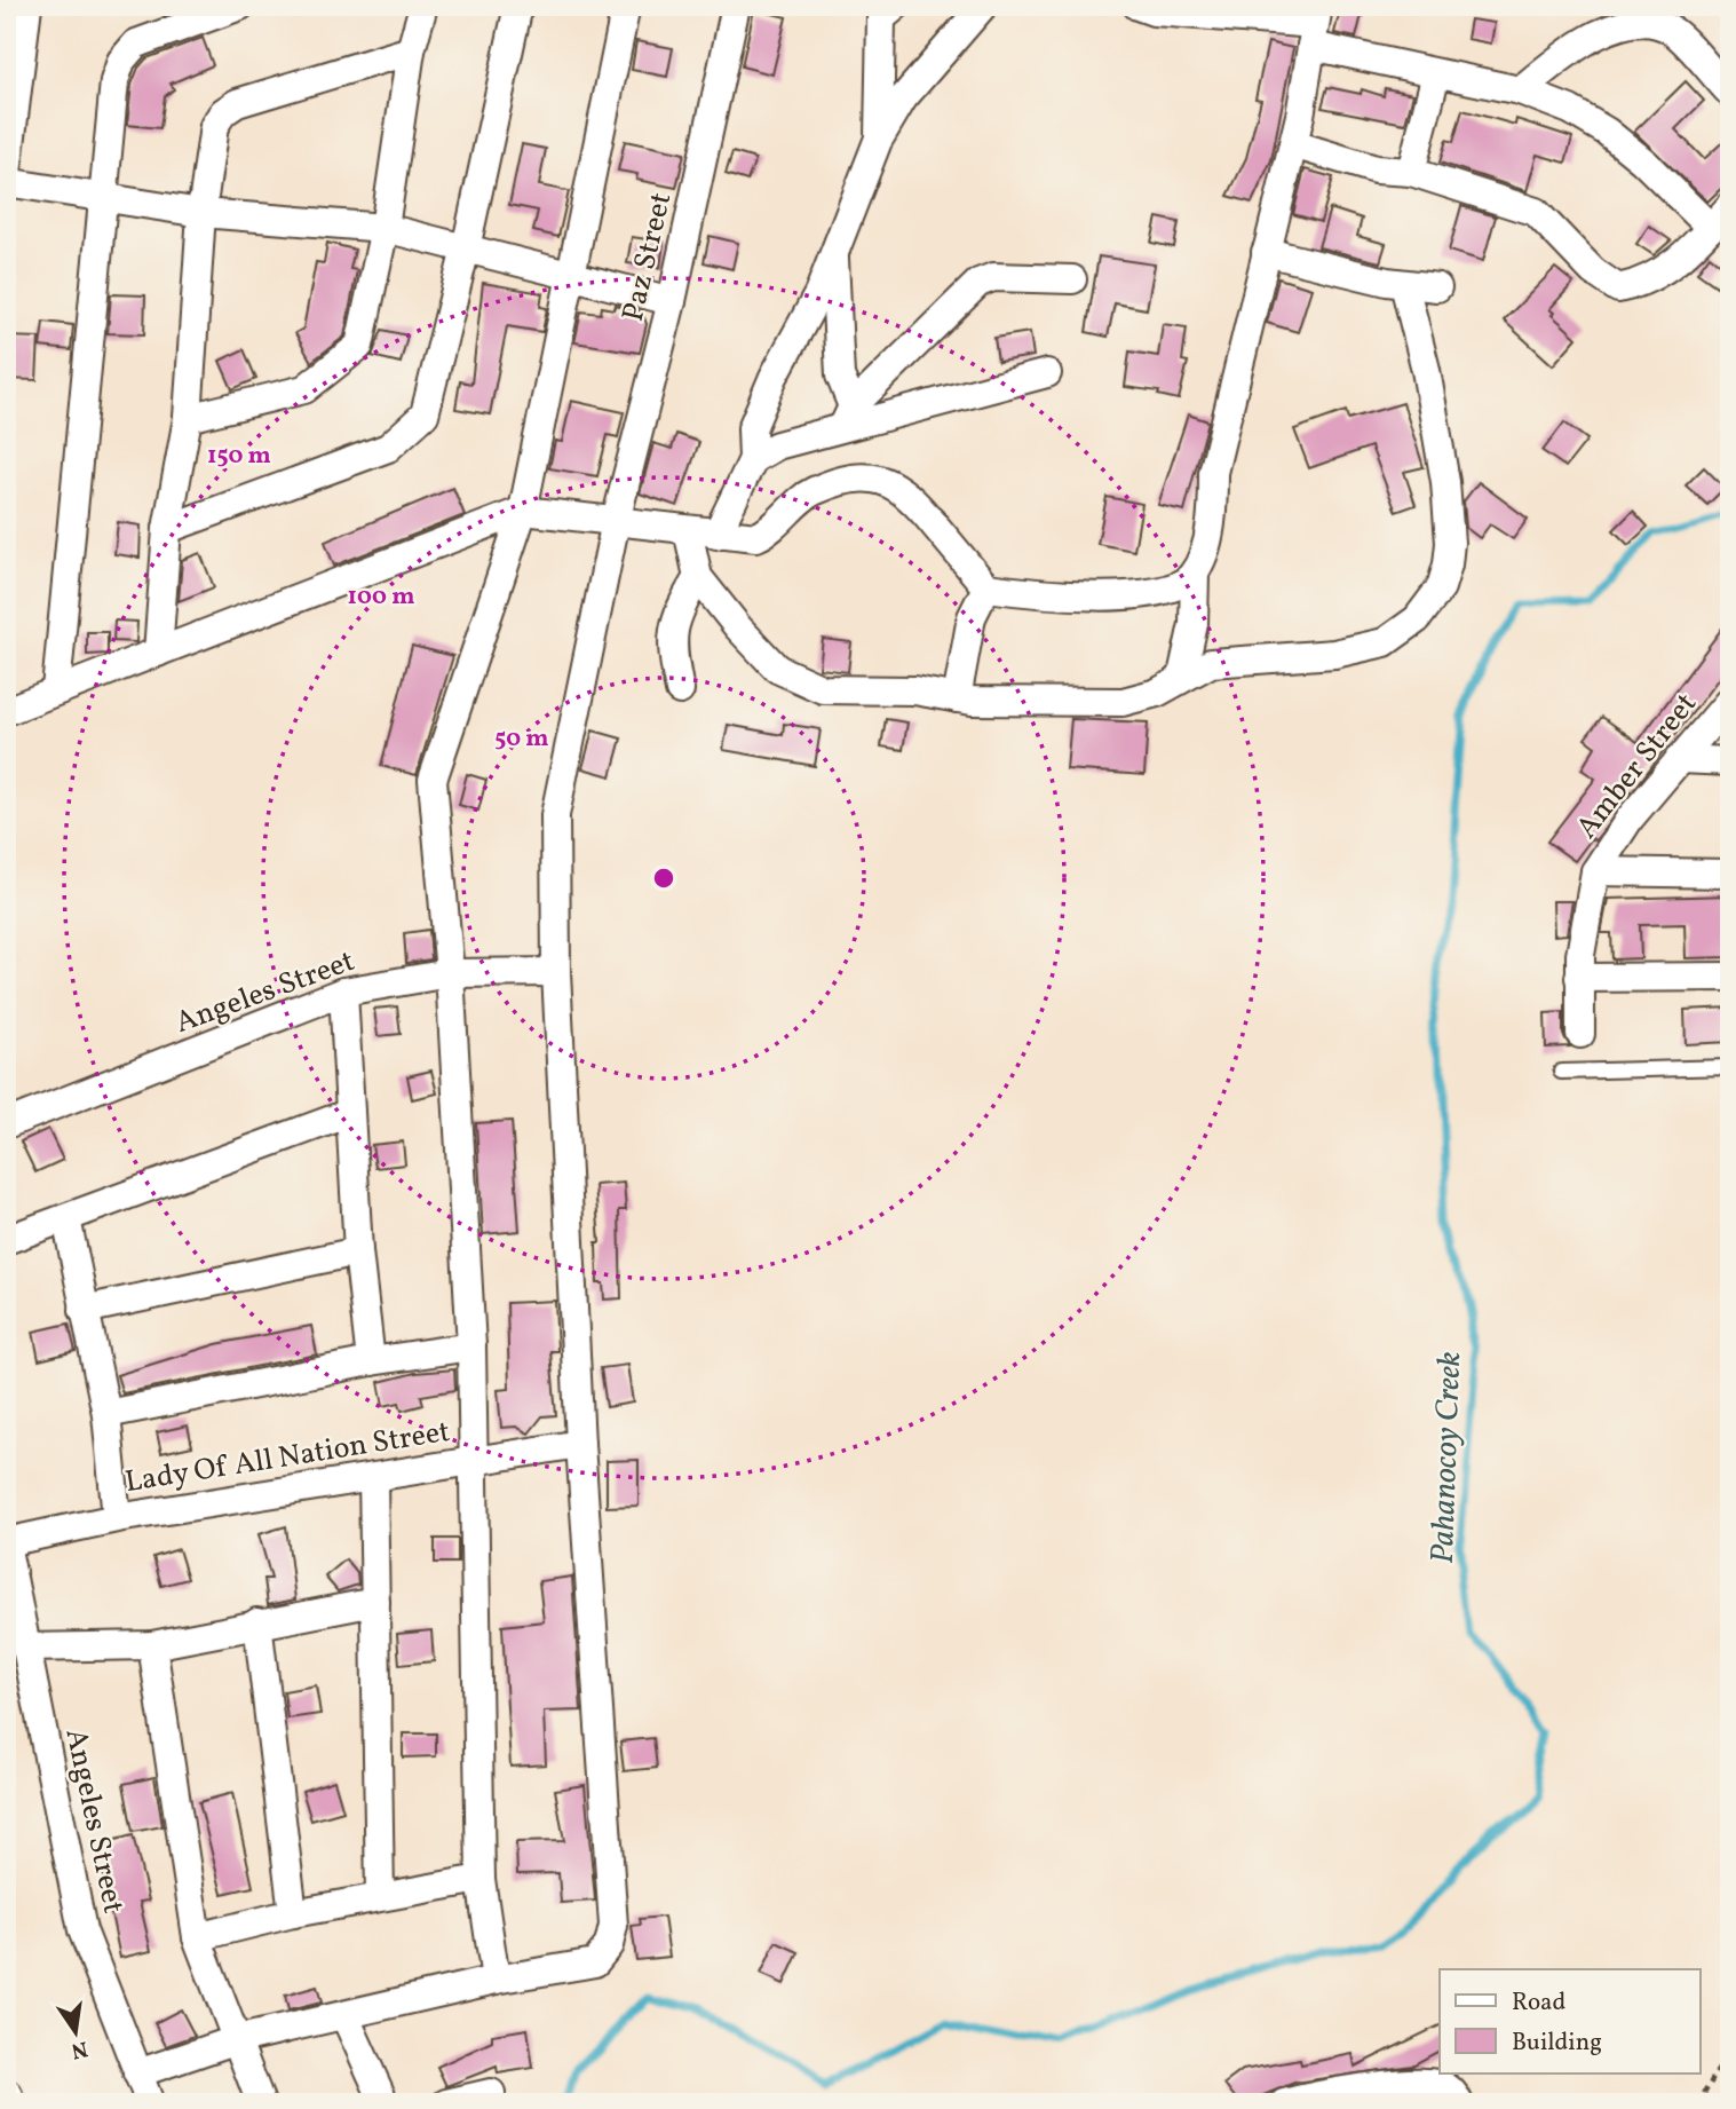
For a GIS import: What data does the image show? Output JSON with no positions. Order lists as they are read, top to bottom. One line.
{"streets":{"street":["Paz Street","Amber Street","Angeles Street","Lady Of All Nation Street"]},"crossings":[["Paz Street","Angeles Street"],["Paz Street","Lady Of All Nation Street"],["Angeles Street","Lady Of All Nation Street"]],"water":["Pahanocoy Creek"],"legend":["Road","Building"],"north":"bottom","rings":["150 m","100 m","50 m"]}
